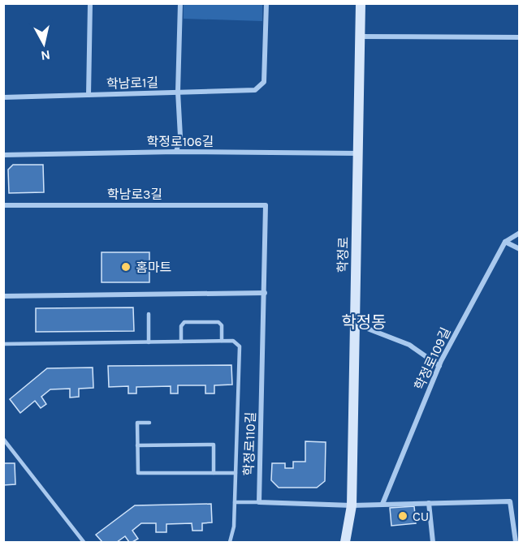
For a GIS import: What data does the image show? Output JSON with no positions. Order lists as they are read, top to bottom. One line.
{"streets":{"main road":["학정로"],"street":["학남로1길","학정로106길","학남로3길","학정로109길","학정로110길"]},"crossings":[["학남로1길","학정로106길"],["학정로106길","학정로"],["학남로3길","학정로110길"]],"districts":["학정동"],"places":["홈마트","CU"],"north":"bottom"}
